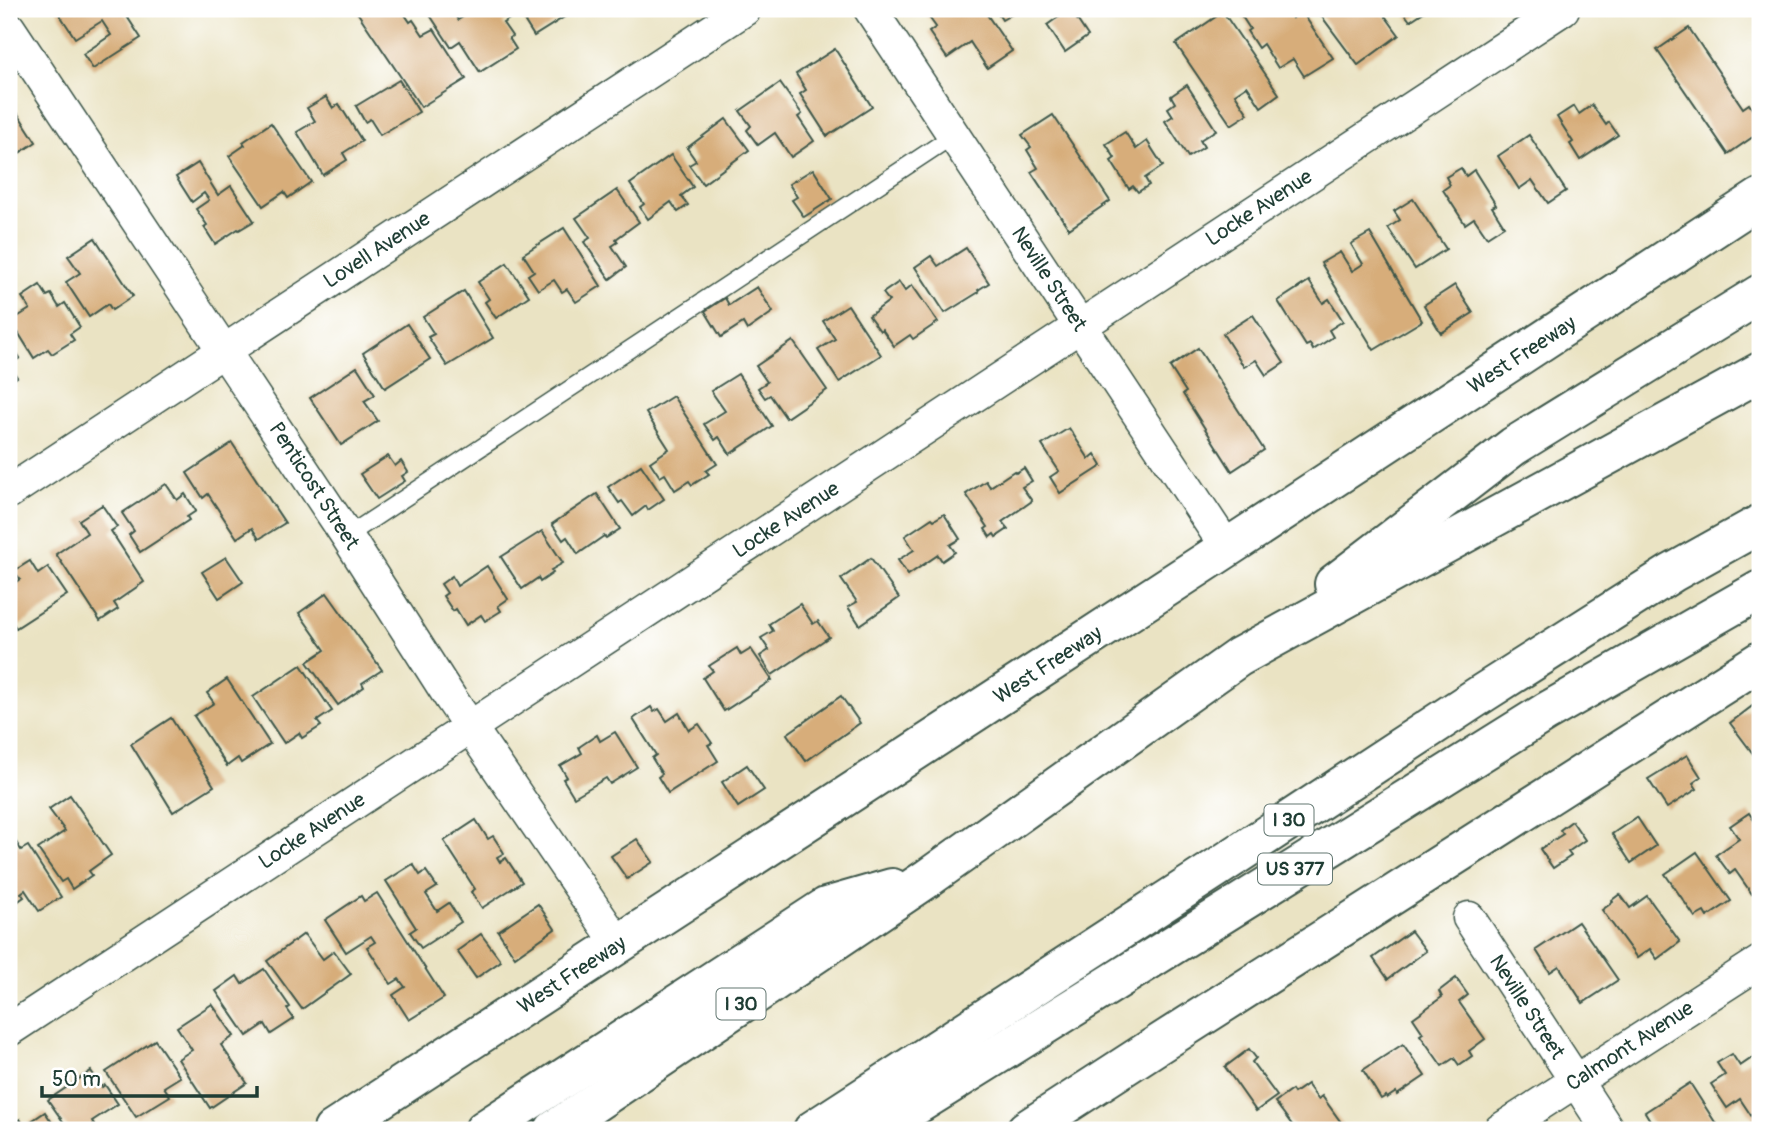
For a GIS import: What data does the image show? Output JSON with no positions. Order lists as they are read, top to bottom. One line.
{"streets":{"main road":["West Freeway","I 30","US 377"],"street":["Locke Avenue","Lovell Avenue","Neville Street","Penticost Street","Calmont Avenue"]},"crossings":[["Locke Avenue","Neville Street"],["Locke Avenue","Penticost Street"],["Lovell Avenue","Penticost Street"],["Neville Street","West Freeway"],["Neville Street","Calmont Avenue"],["West Freeway","Penticost Street"],["I 30","US 377"]],"scale_bar":"50 m"}
